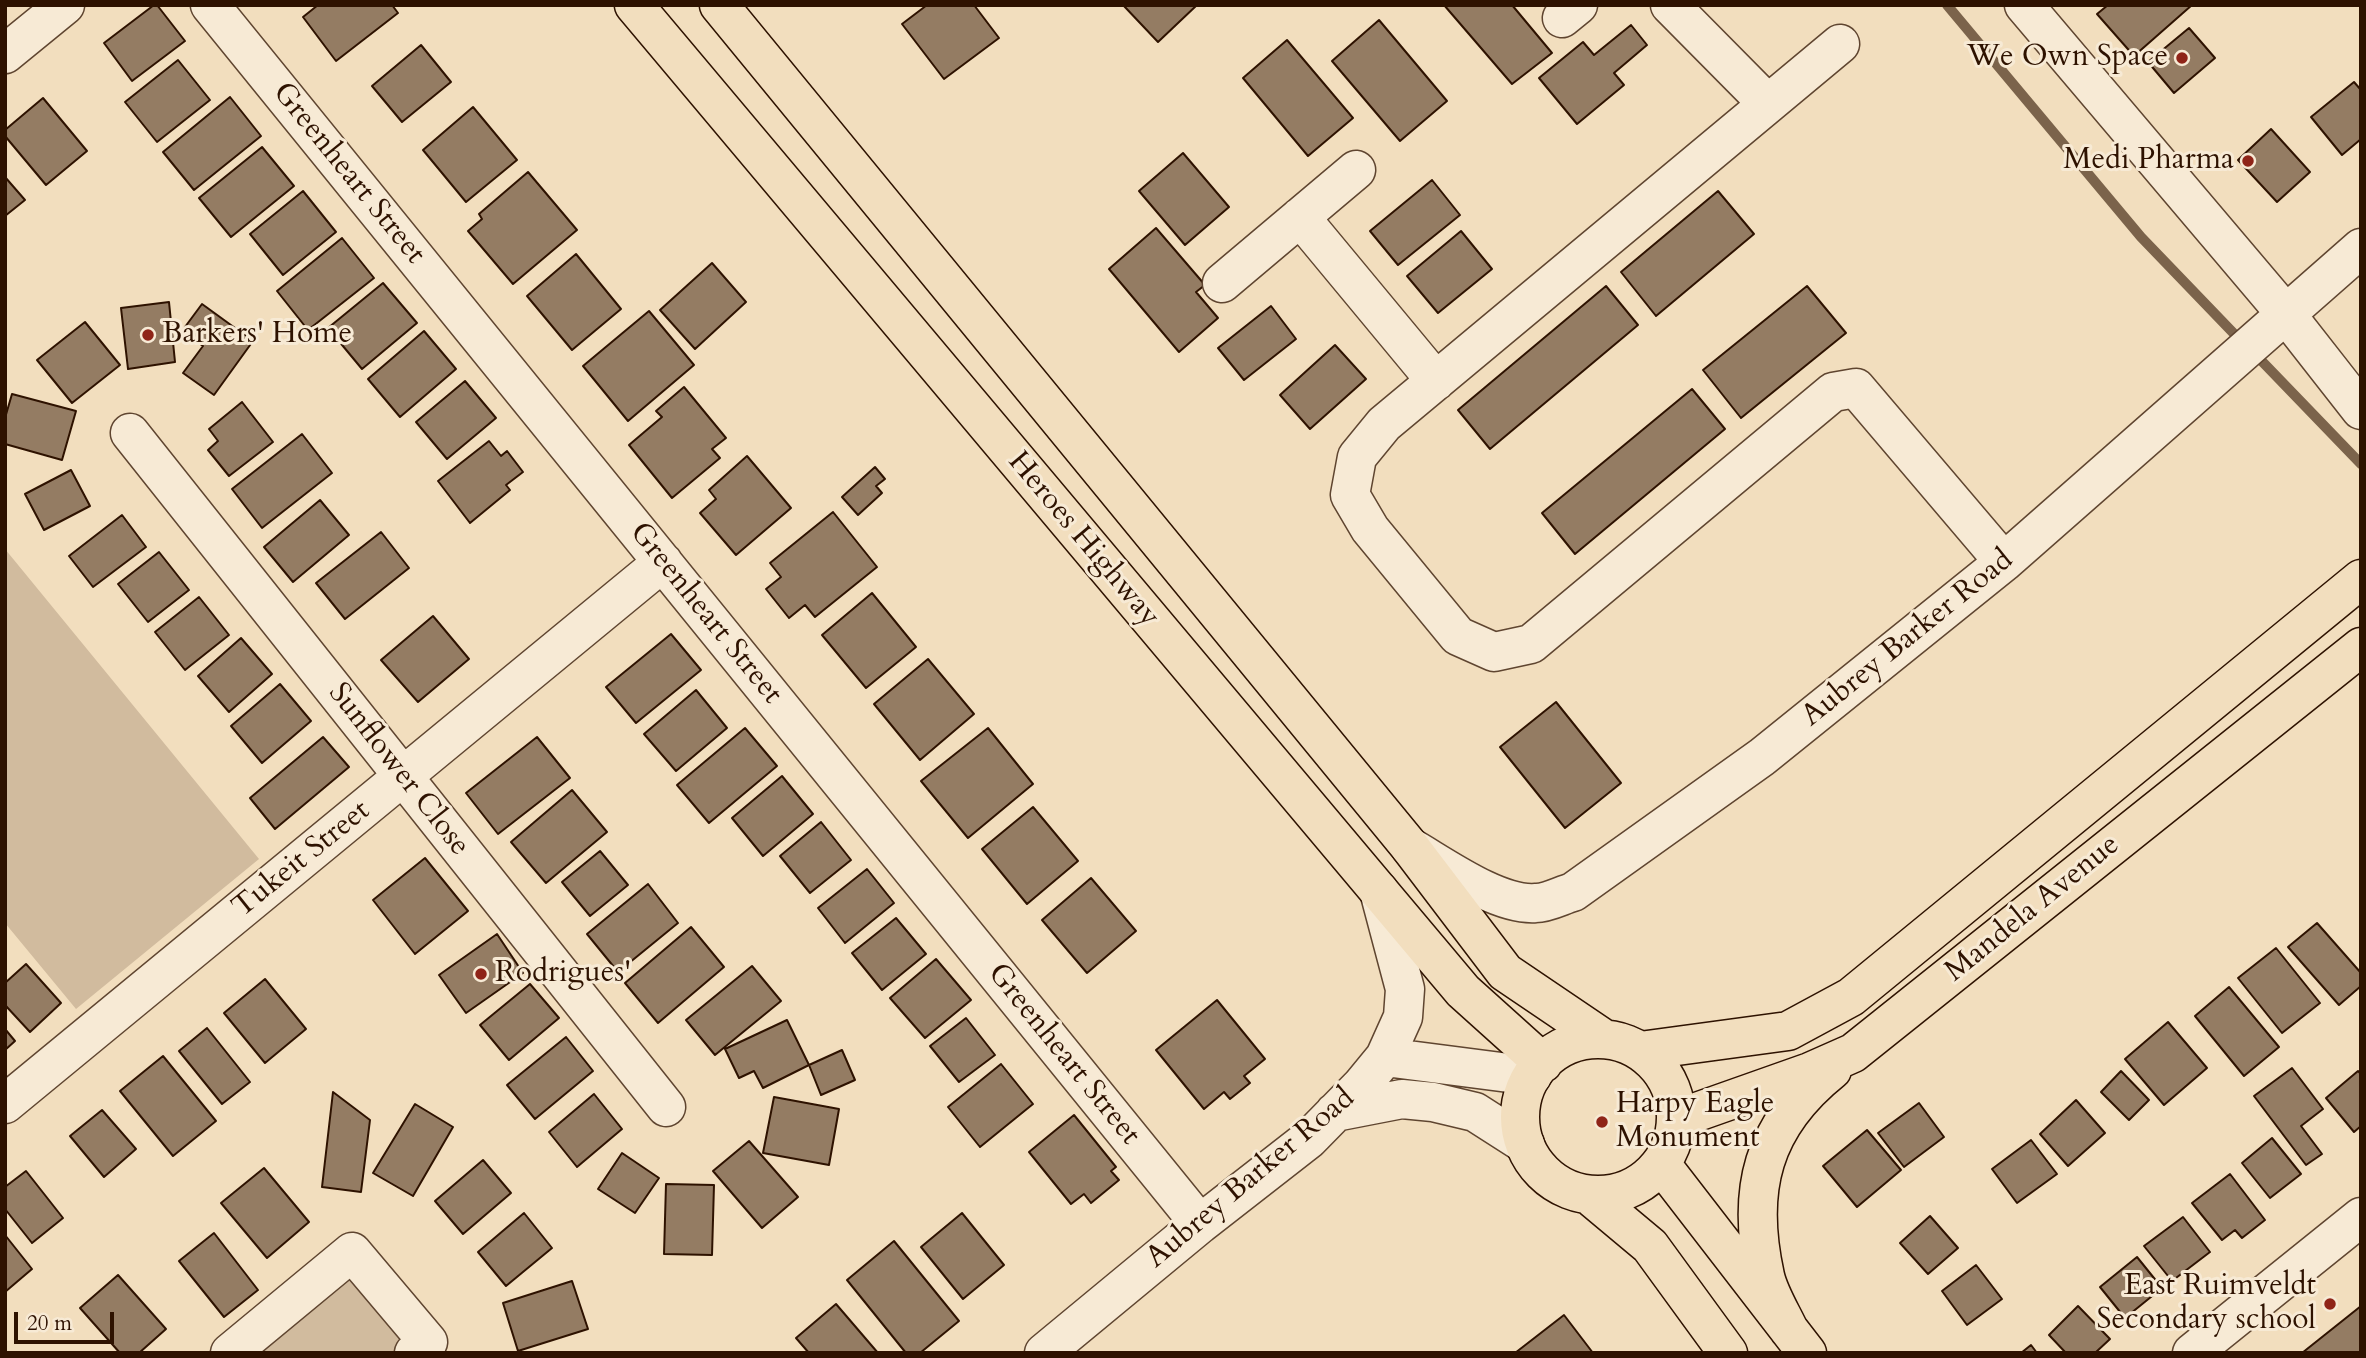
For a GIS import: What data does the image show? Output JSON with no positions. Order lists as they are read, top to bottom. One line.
{"streets":{"main road":["Heroes Highway","Mandela Avenue"],"street":["Greenheart Street","Aubrey Barker Road","Sunflower Close","Tukeit Street"]},"crossings":[["Greenheart Street","Aubrey Barker Road"],["Greenheart Street","Tukeit Street"],["Heroes Highway","Aubrey Barker Road"],["Heroes Highway","Mandela Avenue"],["Sunflower Close","Tukeit Street"]],"places":["We Own Space","Medi Pharma","Barkers' Home","Rodrigues'","Harpy Eagle Monument","East Ruimveldt Secondary school"],"scale_bar":"20 m"}
